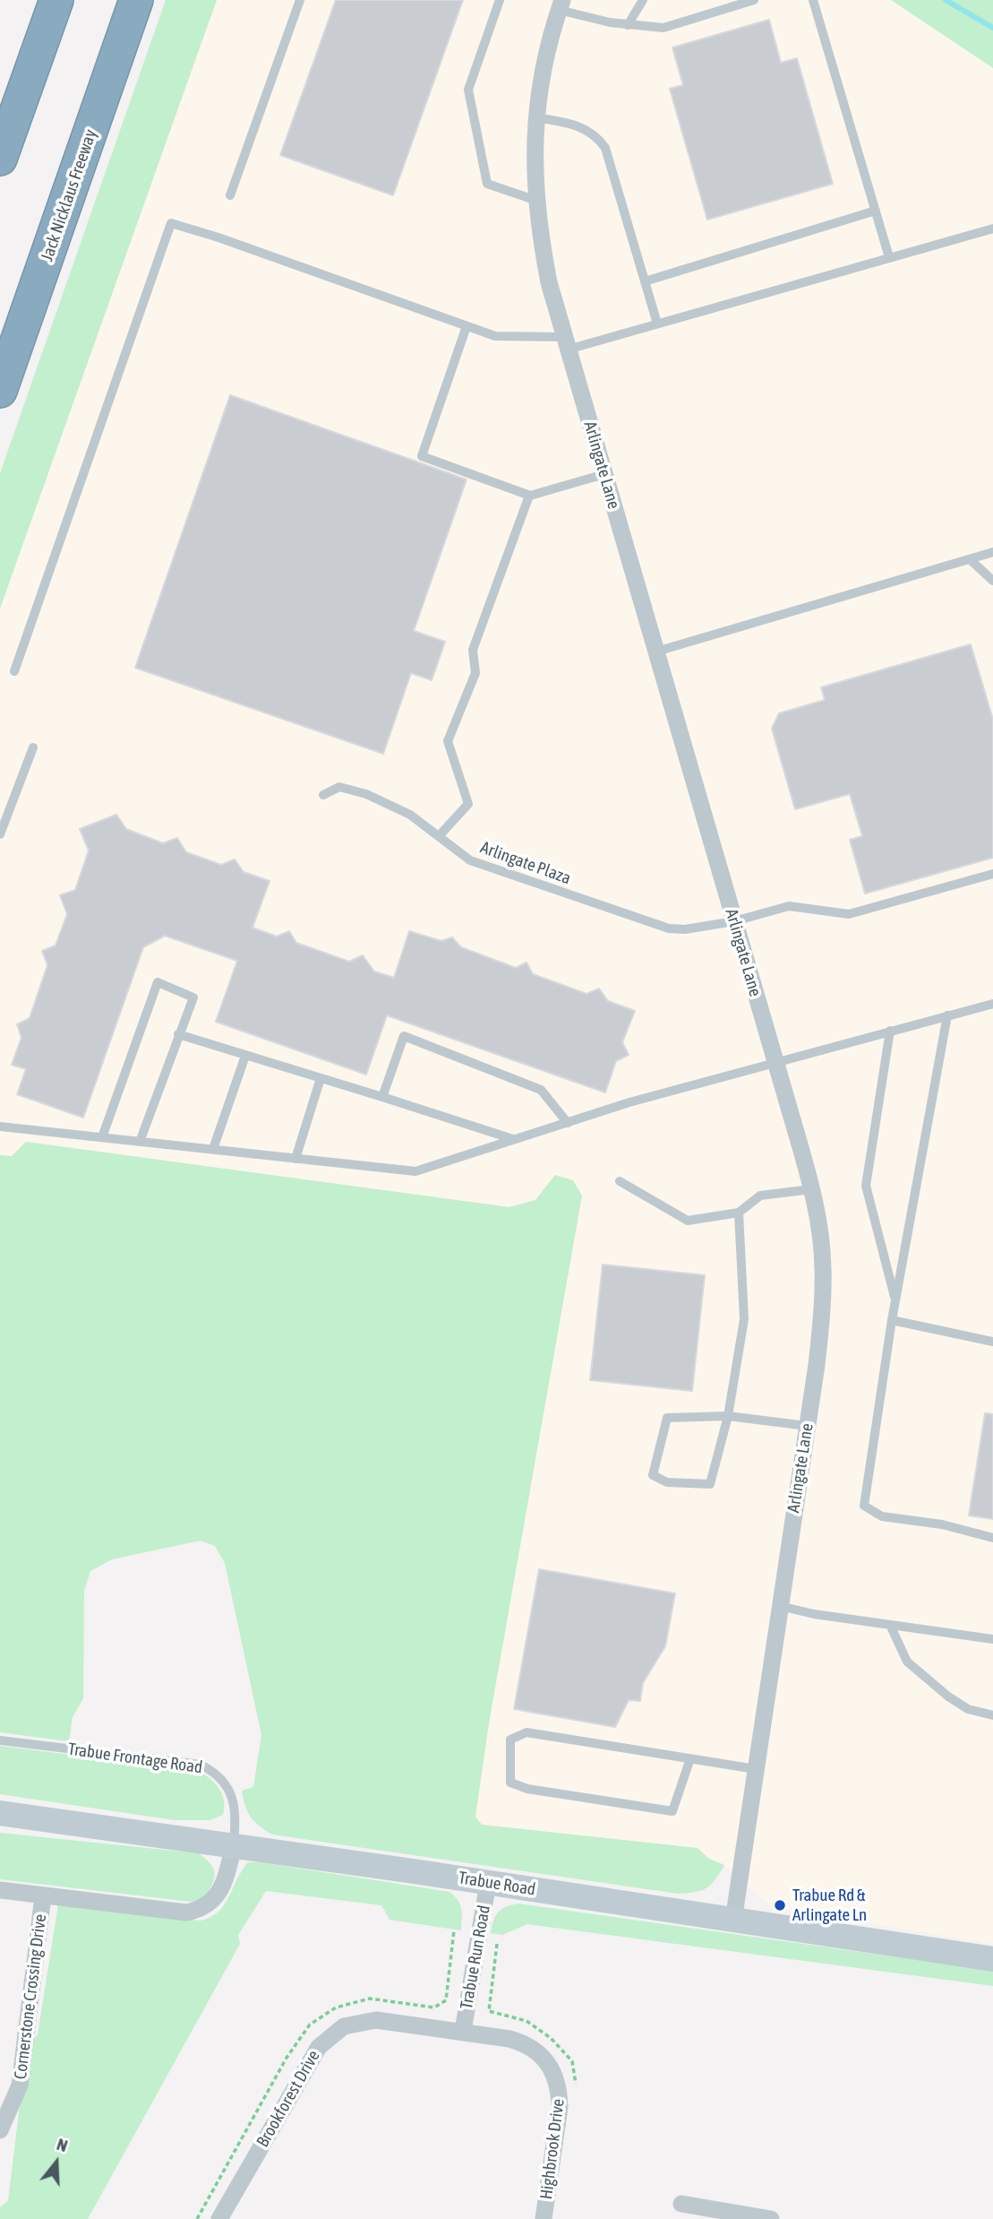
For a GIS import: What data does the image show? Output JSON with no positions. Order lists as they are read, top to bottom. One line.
{"streets":{"highway":["Jack Nicklaus Freeway"],"main road":["Trabue Road"],"street":["Arlingate Lane","Trabue Frontage Road","Trabue Run Road","Cornerstone Crossing Drive","Brookforest Drive","Highbrook Drive"],"lane":["Arlingate Plaza"]},"crossings":[["Arlingate Lane","Arlingate Plaza"],["Arlingate Lane","Trabue Road"],["Trabue Frontage Road","Trabue Road"],["Trabue Frontage Road","Cornerstone Crossing Drive"],["Trabue Road","Trabue Run Road"],["Trabue Run Road","Brookforest Drive"],["Trabue Run Road","Highbrook Drive"],["Brookforest Drive","Highbrook Drive"]],"places":["Trabue Rd & Arlingate Ln"],"north":"top"}
